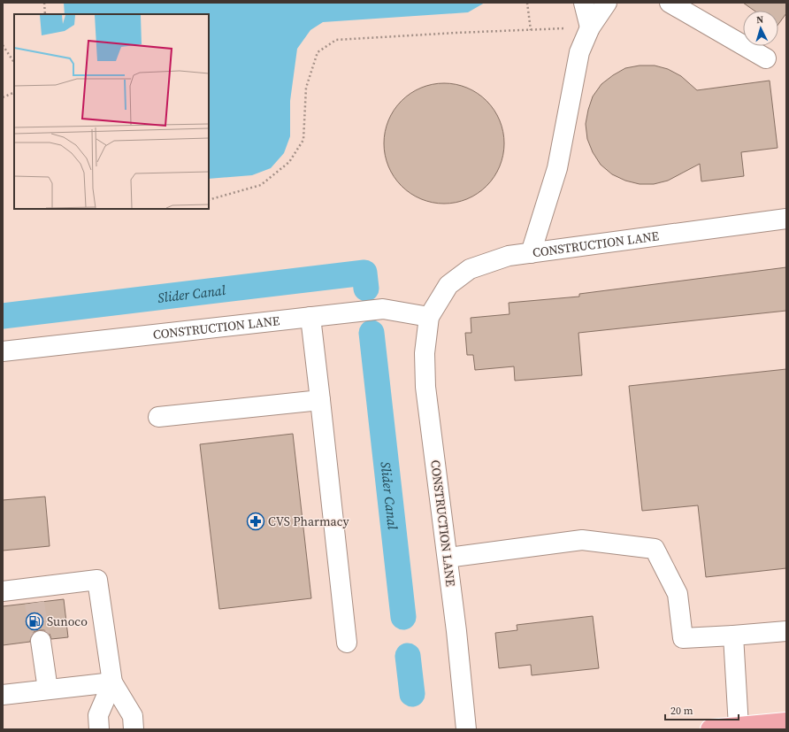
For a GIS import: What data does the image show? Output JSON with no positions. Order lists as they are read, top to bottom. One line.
{"streets":{"street":["CONSTRUCTION LANE"]},"water":["Slider Canal"],"places":{"pharmacy":["CVS Pharmacy"],"fuel station":["Sunoco"]},"scale_bar":"20 m","north":"top"}
